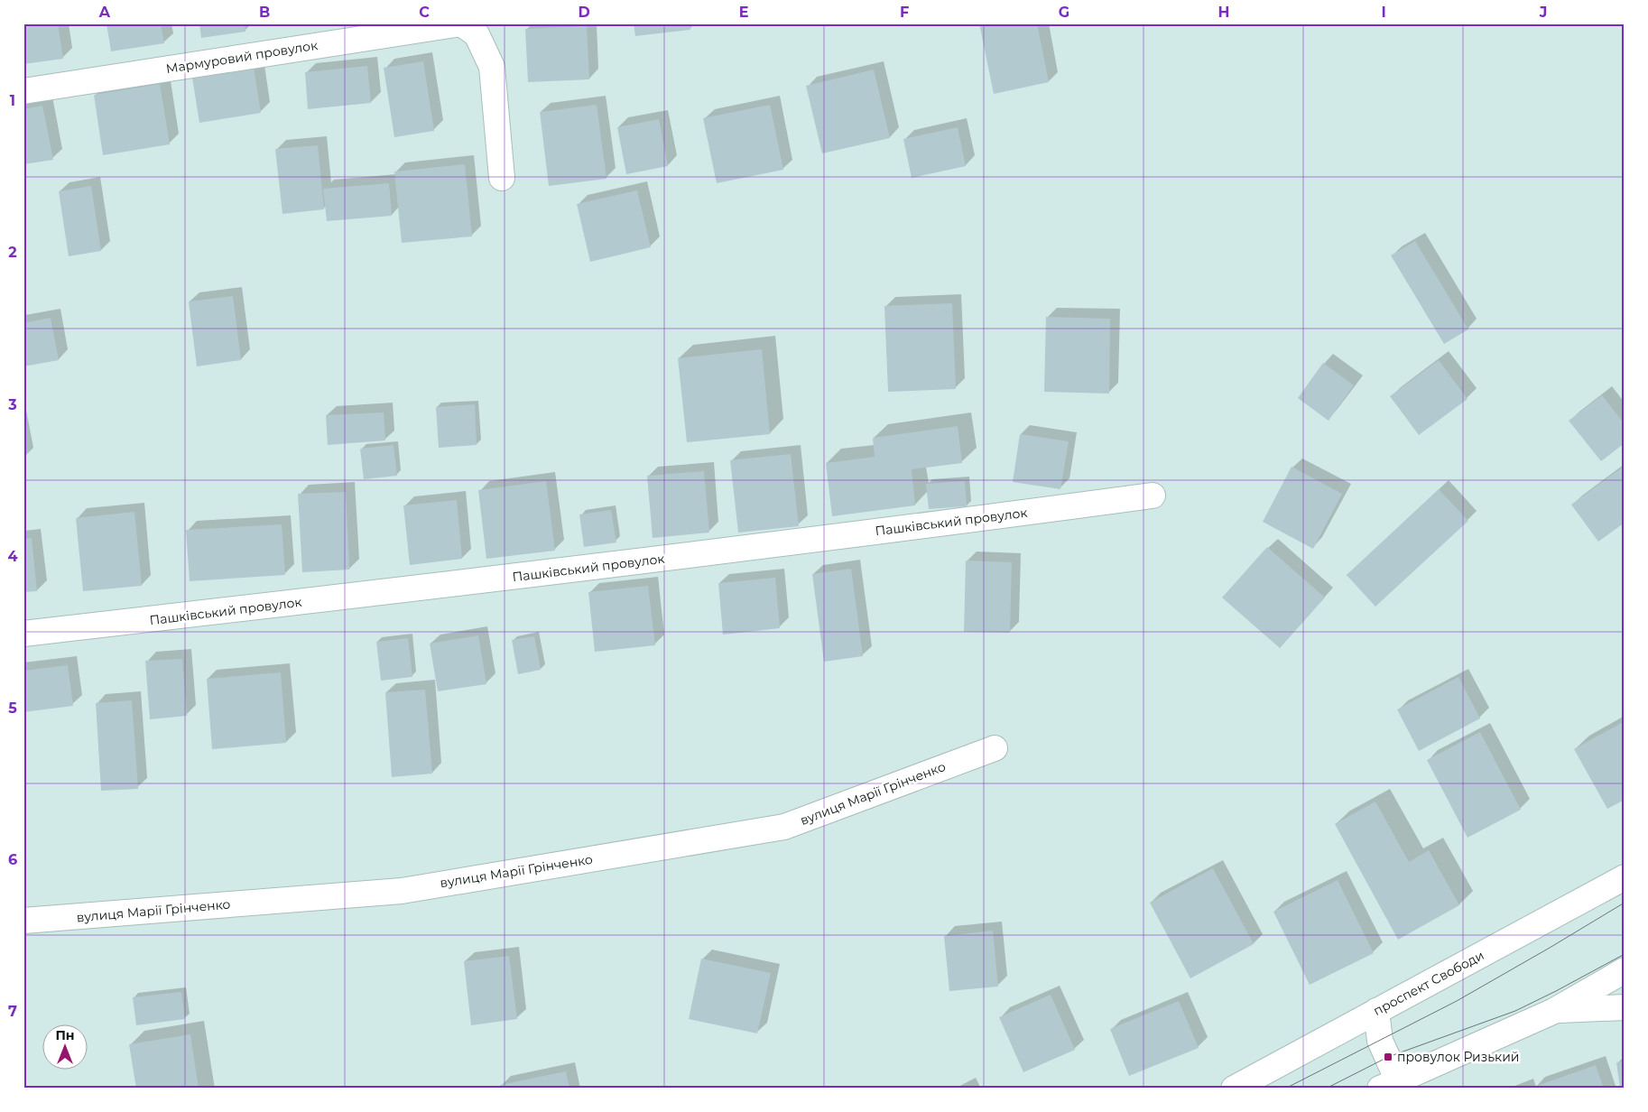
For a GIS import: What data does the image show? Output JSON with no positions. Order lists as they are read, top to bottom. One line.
{"streets":{"street":["Мармуровий провулок","Пашківський провулок","вулиця Марії Грінченко","проспект Свободи"]},"places":{"transit":["провулок Ризький"]},"north":"top","grid":{"columns":["A","B","C","D","E","F","G","H","I","J"],"rows":["1","2","3","4","5","6","7"]}}
